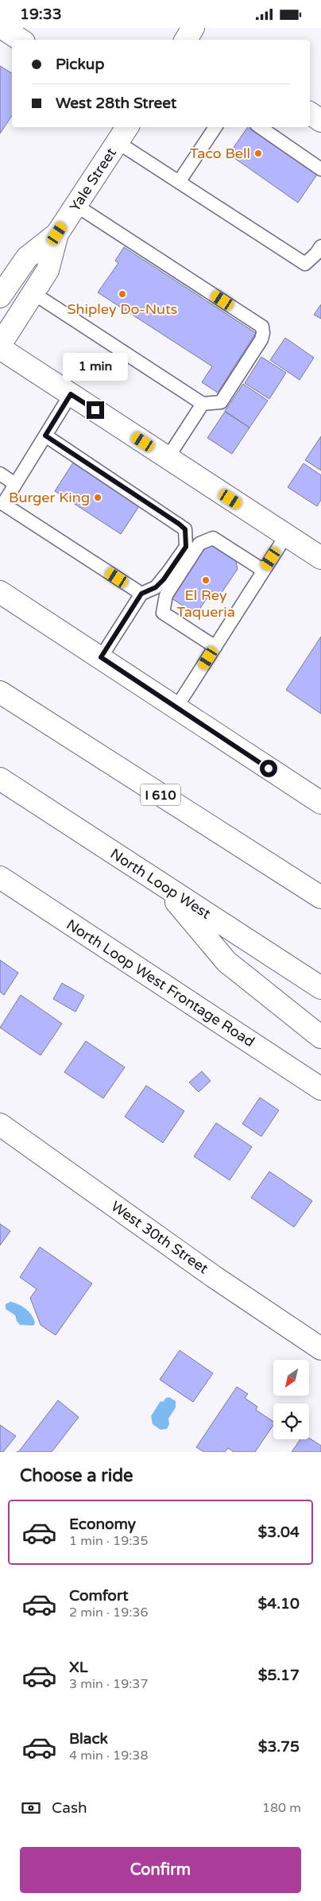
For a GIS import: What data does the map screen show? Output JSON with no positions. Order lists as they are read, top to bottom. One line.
{"streets":{"main road":["Yale Street","I 610","North Loop West","North Loop West Frontage Road","West 30th Street"]},"places":["Taco Bell","Shipley Do-Nuts","Burger King","El Rey Taqueria"],"north":"bottom left","page":{"status":"19:33","banner":["Pickup","West 28th Street"],"bubble":"1 min","heading":"Choose a ride","list":[{"name":"Economy","note":"1 min · 19:35","value":"$3.04"},{"name":"Comfort","note":"2 min · 19:36","value":"$4.10"},{"name":"XL","note":"3 min · 19:37","value":"$5.17"},{"name":"Black","note":"4 min · 19:38","value":"$3.75"}],"pay":["Cash","180 m"],"buttons":"Confirm"}}
